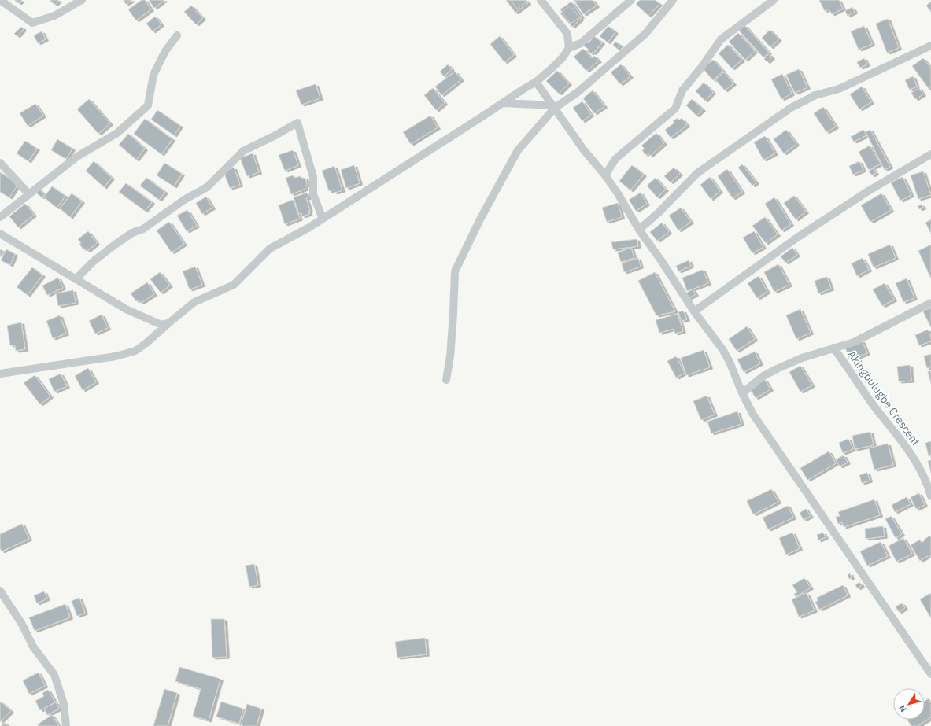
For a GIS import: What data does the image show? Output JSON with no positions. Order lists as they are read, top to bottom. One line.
{"streets":{"street":["Akingbulugbe Crescent"]},"north":"bottom left"}
